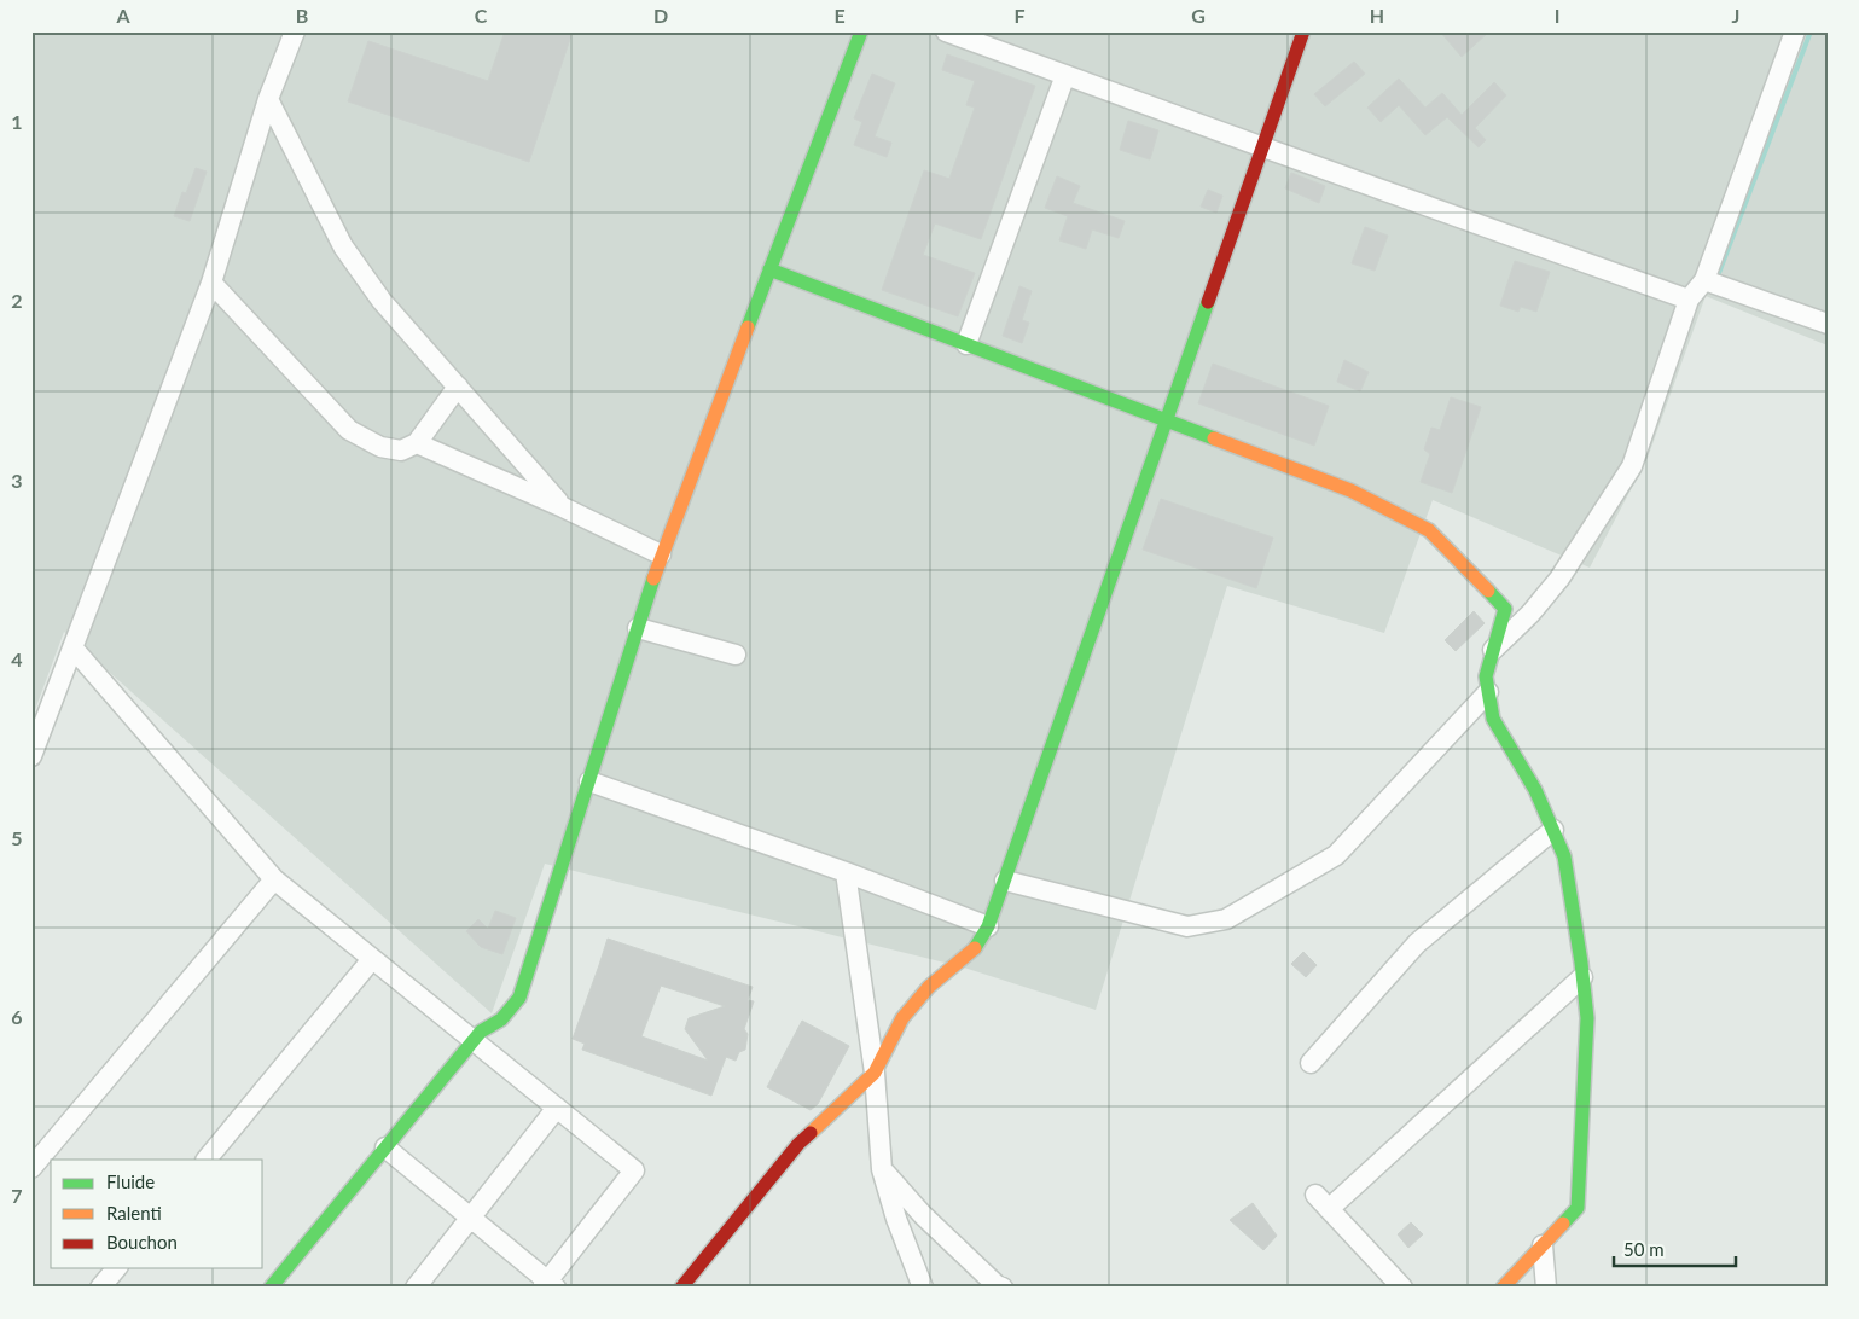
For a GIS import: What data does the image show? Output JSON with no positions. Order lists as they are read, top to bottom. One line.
{"legend":["Fluide","Ralenti","Bouchon"],"scale_bar":"50 m","grid":{"columns":["A","B","C","D","E","F","G","H","I","J"],"rows":["1","2","3","4","5","6","7"]}}
